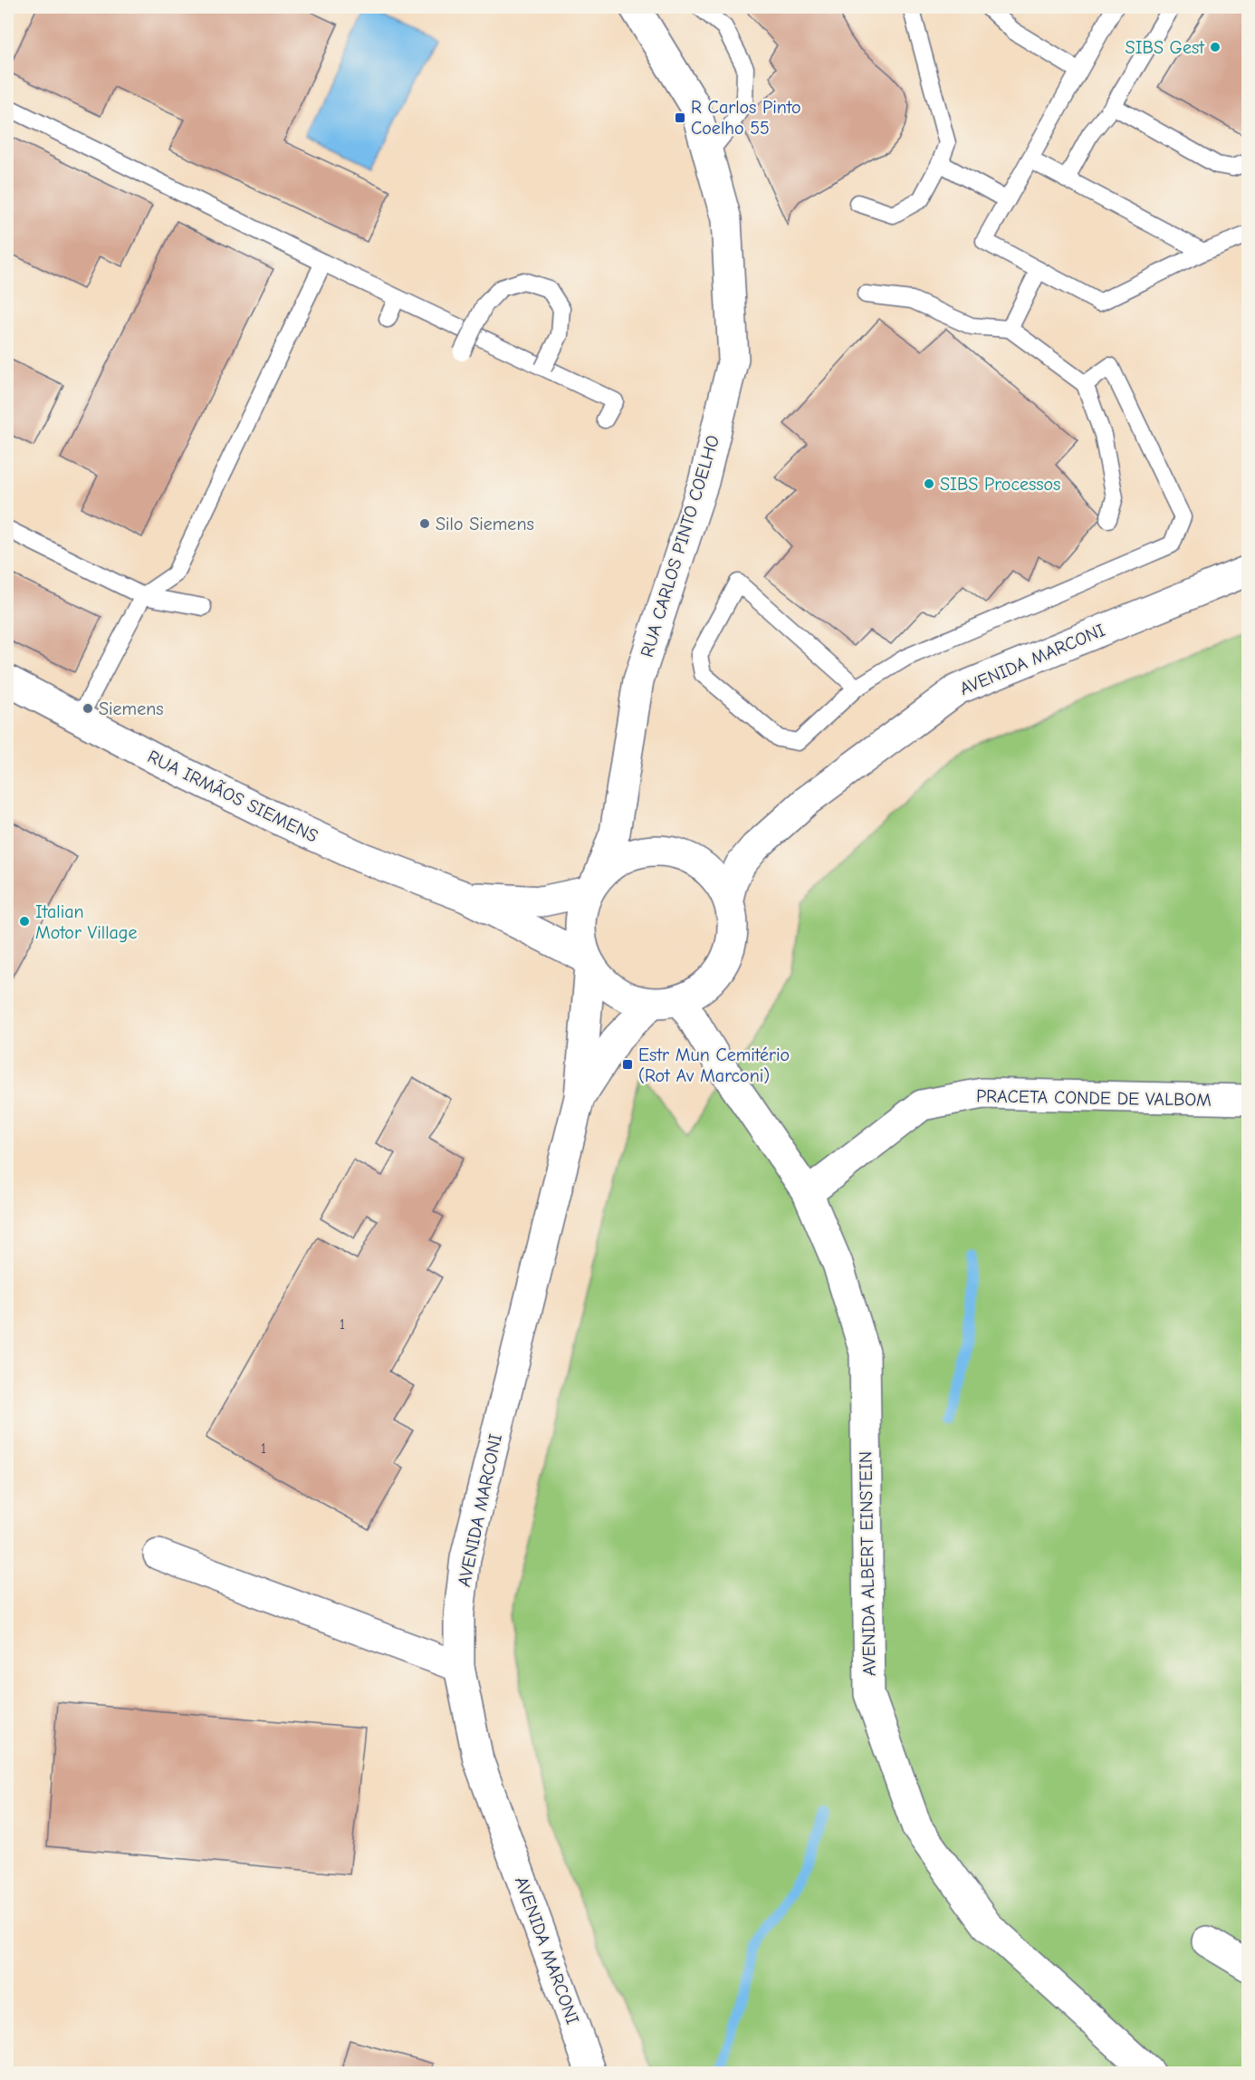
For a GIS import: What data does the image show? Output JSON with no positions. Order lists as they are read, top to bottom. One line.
{"streets":{"street":["RUA CARLOS PINTO COELHO","AVENIDA MARCONI","RUA IRMÃOS SIEMENS","PRACETA CONDE DE VALBOM","AVENIDA ALBERT EINSTEIN"]},"crossings":[["RUA CARLOS PINTO COELHO","AVENIDA MARCONI"],["RUA CARLOS PINTO COELHO","RUA IRMÃOS SIEMENS"],["RUA CARLOS PINTO COELHO","AVENIDA ALBERT EINSTEIN"],["AVENIDA MARCONI","RUA IRMÃOS SIEMENS"],["AVENIDA MARCONI","AVENIDA ALBERT EINSTEIN"],["RUA IRMÃOS SIEMENS","AVENIDA ALBERT EINSTEIN"],["PRACETA CONDE DE VALBOM","AVENIDA ALBERT EINSTEIN"]],"places":{"other":["SIBS Gest","SIBS Processos","Silo Siemens","Siemens","Italian Motor Village"],"transit":["R Carlos Pinto Coelho 55","Estr Mun Cemitério (Rot Av Marconi)"]},"house_numbers":["1","1"]}
